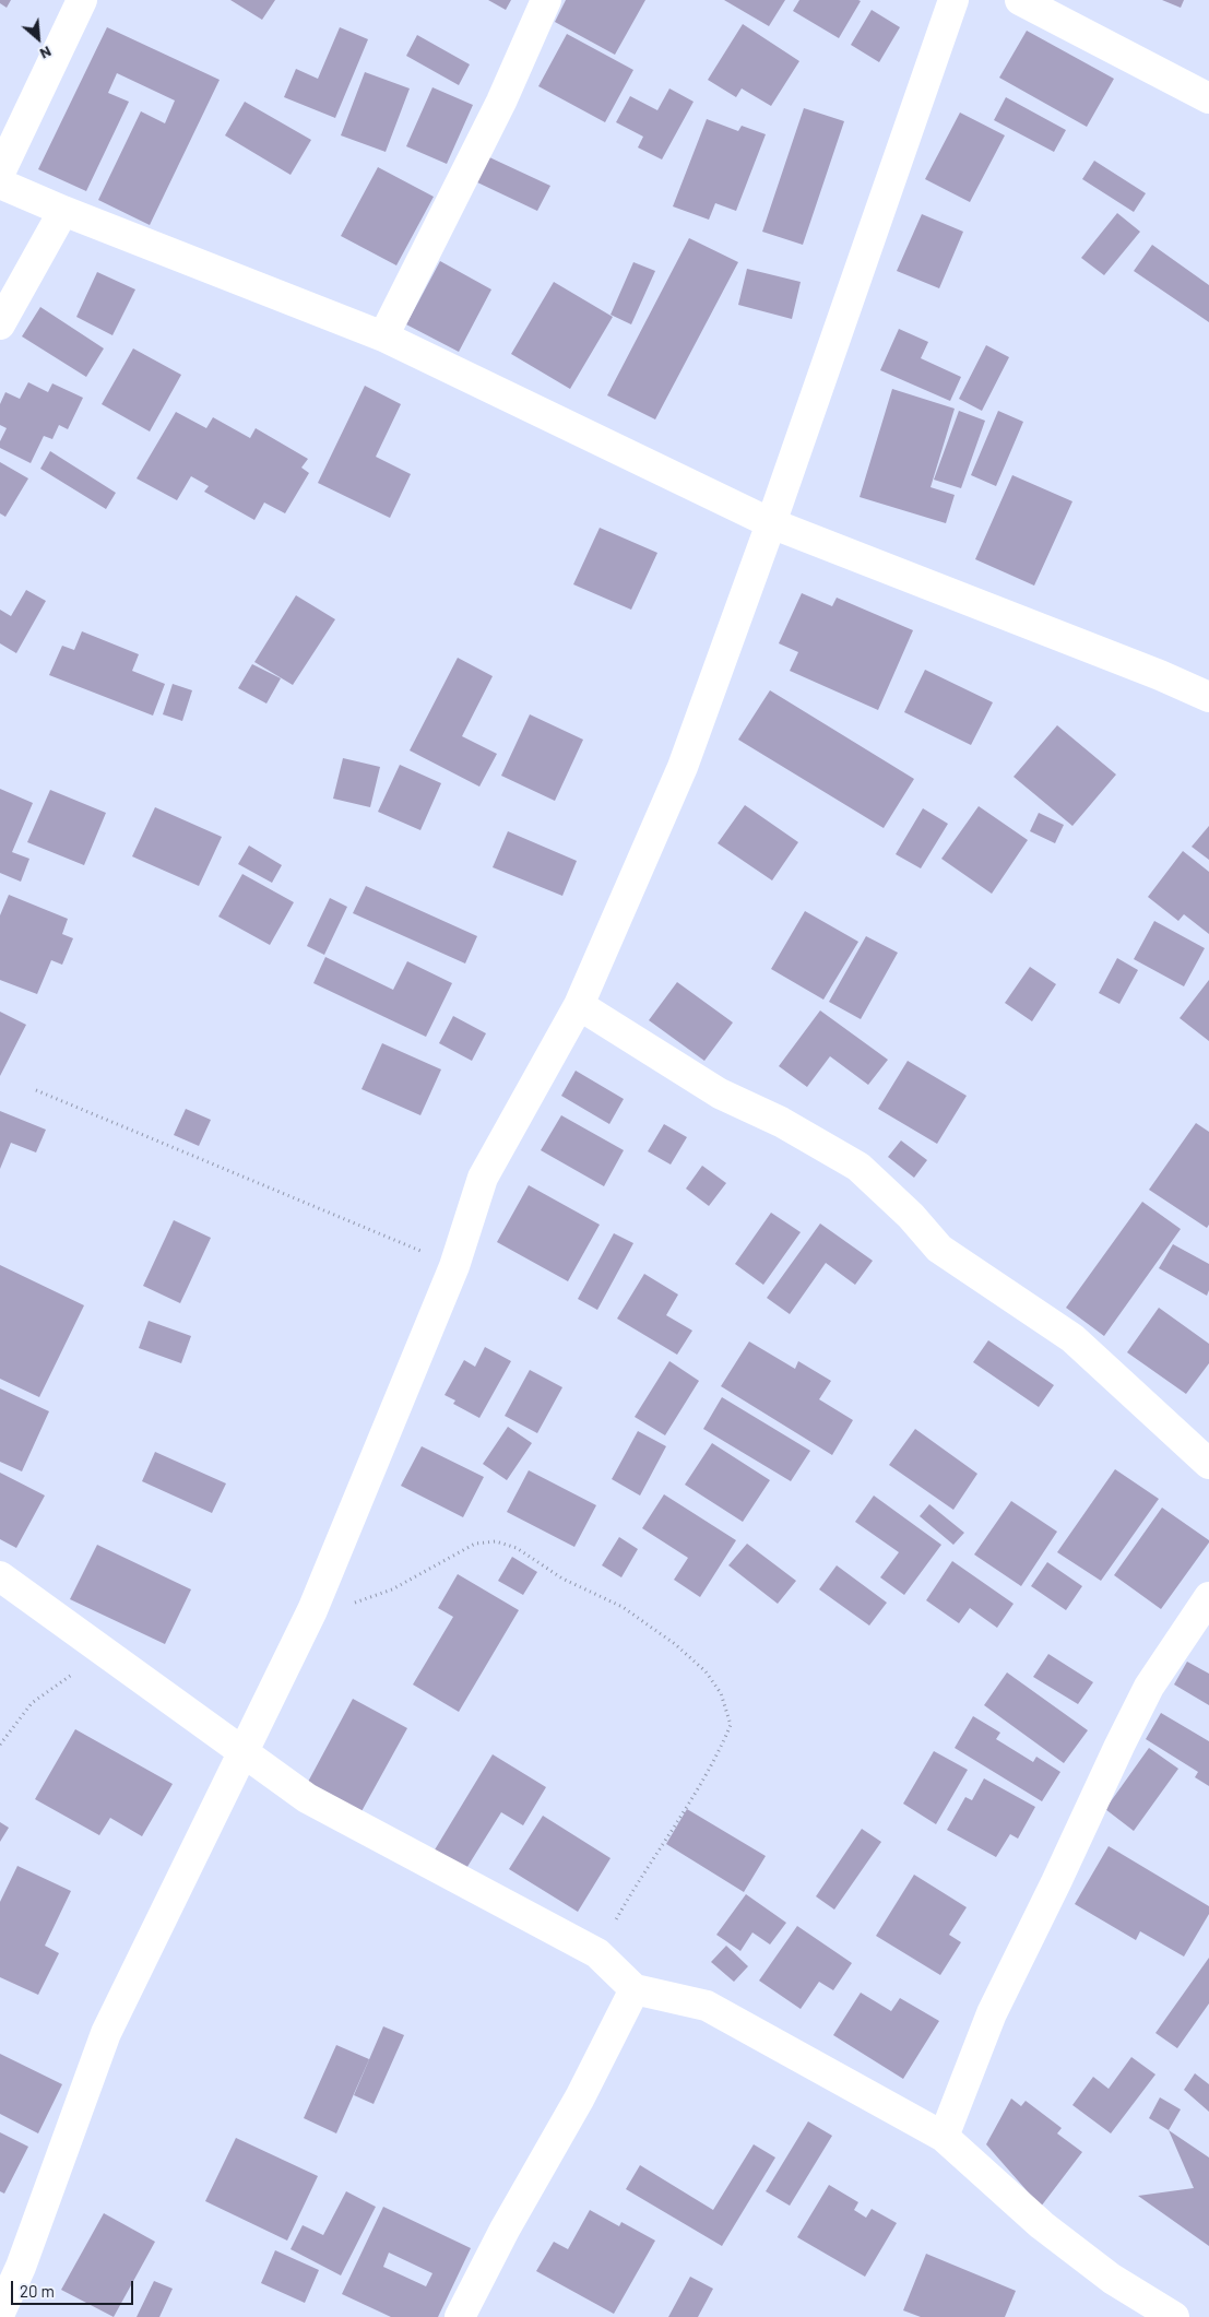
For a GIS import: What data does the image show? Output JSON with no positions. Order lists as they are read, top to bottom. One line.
{"scale_bar":"20 m","north":"bottom right"}
